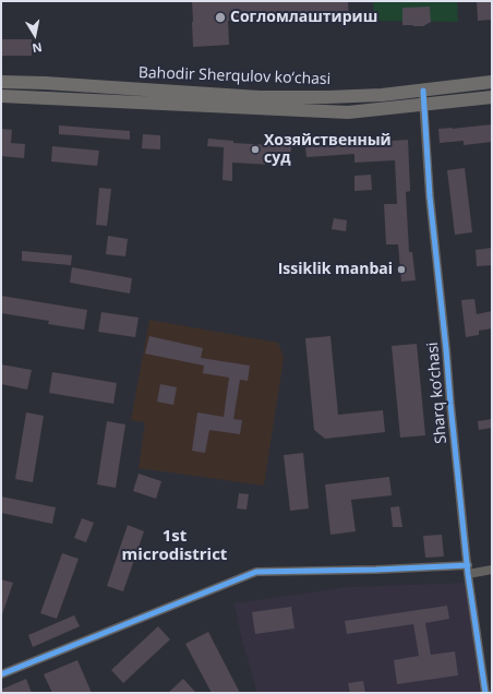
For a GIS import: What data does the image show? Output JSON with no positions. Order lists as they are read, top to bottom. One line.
{"streets":{"main road":["Bahodir Sherqulov ko‘chasi"],"street":["Sharq ko‘chasi"]},"crossings":[["Bahodir Sherqulov ko‘chasi","Sharq ko‘chasi"]],"districts":["1st microdistrict"],"places":["Согломлаштириш","Хозяйственный суд","Issiklik manbai"],"north":"bottom"}
